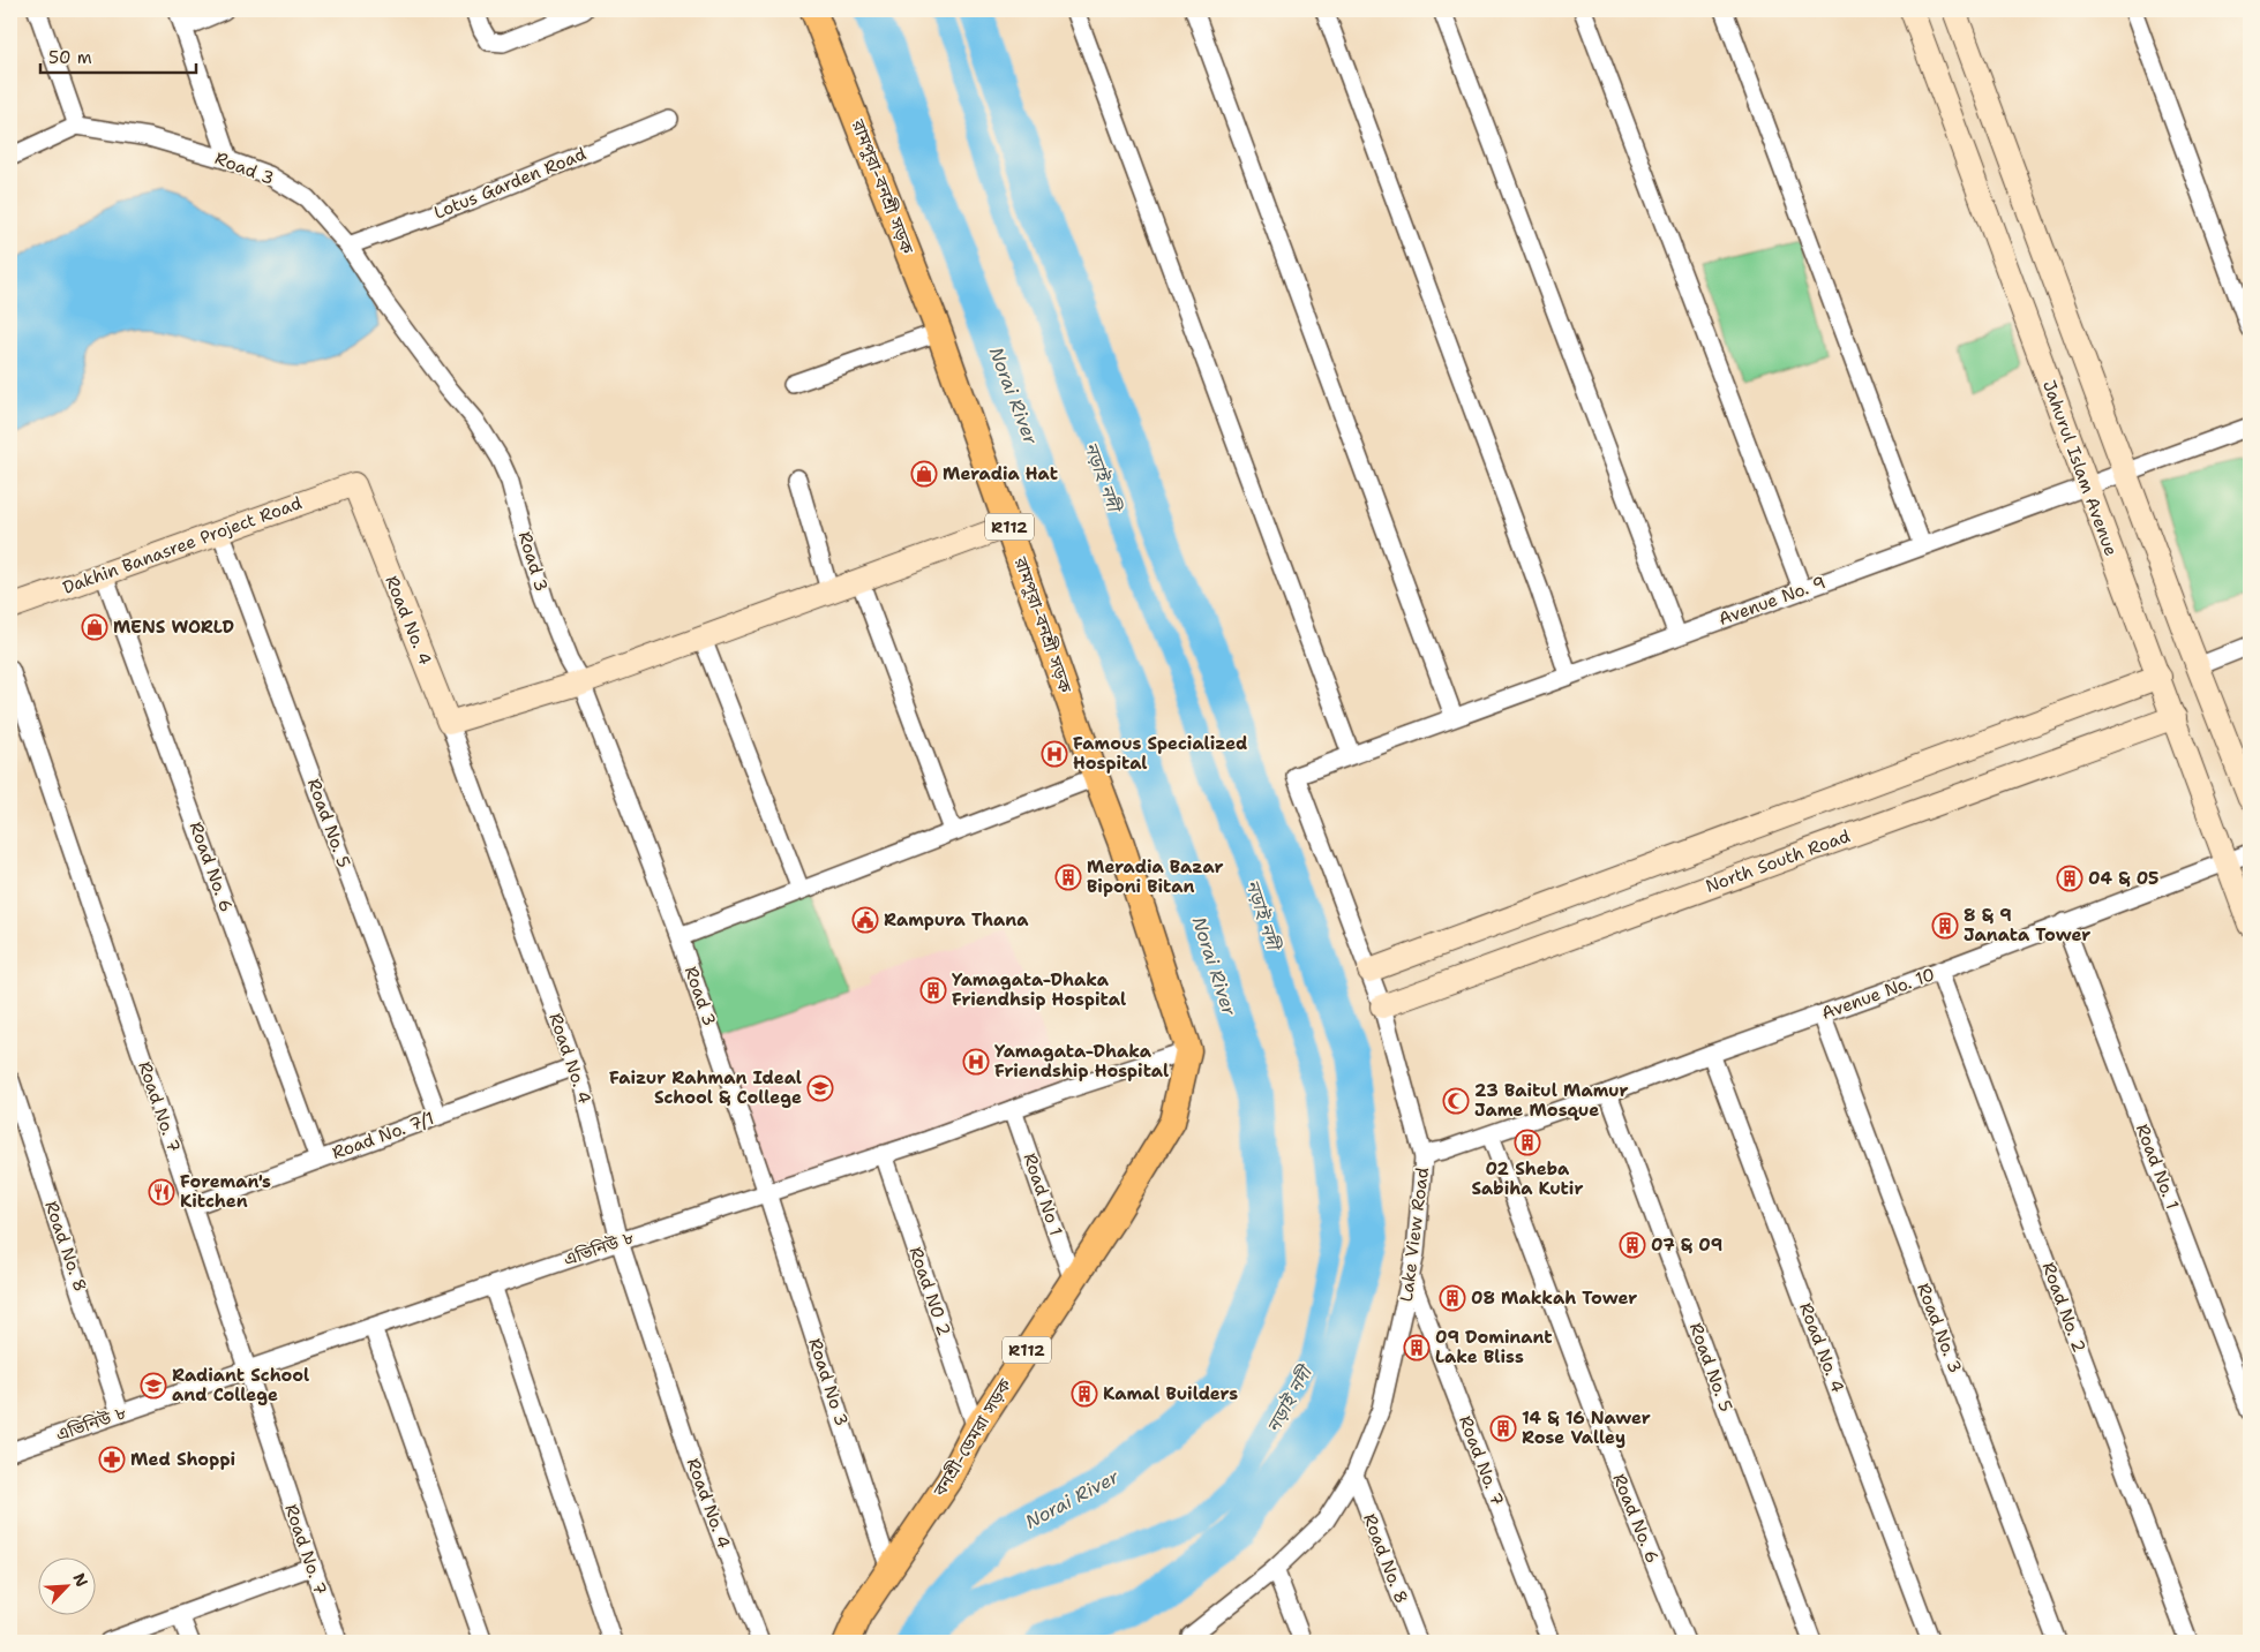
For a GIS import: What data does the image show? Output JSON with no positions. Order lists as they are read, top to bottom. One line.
{"streets":{"main road":["রামপুরা-বনশ্রী সড়ক","R112","বনশ্রী-ডেমরা সড়ক"],"street":["Road 3","Lotus Garden Road","Jahurul Islam Avenue","Dakhin Banasree Project Road","Avenue No. 9","Road No. 4","Road No. 5","North South Road","Road No. 6","Avenue No. 10","Road No. 7","Road No. 7/1","Road No. 1","Road No 1","Lake View Road","Road No. 8","এভিনিউ ৮","Road N0 2","Road No. 2","Road No. 3","Road No 3"]},"crossings":[["Road 3","Lotus Garden Road"],["Road 3","এভিনিউ ৮"],["Road 3","Road No 3"],["রামপুরা-বনশ্রী সড়ক","এভিনিউ ৮"],["রামপুরা-বনশ্রী সড়ক","বনশ্রী-ডেমরা সড়ক"],["Jahurul Islam Avenue","Avenue No. 9"],["Jahurul Islam Avenue","North South Road"],["Jahurul Islam Avenue","Avenue No. 10"],["Dakhin Banasree Project Road","Road No. 4"],["Dakhin Banasree Project Road","Road No. 5"],["Dakhin Banasree Project Road","Road No. 6"],["Avenue No. 9","Lake View Road"],["Road No. 4","Avenue No. 10"],["Road No. 4","Road No. 7/1"],["Road No. 4","এভিনিউ ৮"],["Road No. 5","Avenue No. 10"],["Road No. 5","Road No. 7/1"],["North South Road","Lake View Road"],["Road No. 6","Avenue No. 10"],["Road No. 6","Road No. 7/1"],["Avenue No. 10","Road No. 1"],["Avenue No. 10","Lake View Road"],["Avenue No. 10","Road No. 2"],["Avenue No. 10","Road No. 3"],["Road No. 7","Road No. 7/1"],["Road No. 7","Lake View Road"],["Road No. 7","এভিনিউ ৮"],["Road No 1","এভিনিউ ৮"],["Road No 1","বনশ্রী-ডেমরা সড়ক"],["Lake View Road","Road No. 8"],["Road No. 8","এভিনিউ ৮"],["এভিনিউ ৮","Road N0 2"],["এভিনিউ ৮","Road No 3"],["এভিনিউ ৮","বনশ্রী-ডেমরা সড়ক"],["Road N0 2","বনশ্রী-ডেমরা সড়ক"],["Road No 3","বনশ্রী-ডেমরা সড়ক"]],"water":["Norai River","নড়াই নদী"],"places":{"shop":["Meradia Hat","MENS WORLD"],"hospital":["Famous Specialized Hospital","Yamagata-Dhaka Friendship Hospital"],"building":["Meradia Bazar Biponi Bitan","04 & 05","8 & 9 Janata Tower","Yamagata-Dhaka Friendhsip Hospital","02 Sheba Sabiha Kutir","07 & 09","08 Makkah Tower","09 Dominant Lake Bliss","Kamal Builders","14 & 16 Nawer Rose Valley"],"public building":["Rampura Thana"],"school or university":["Faizur Rahman Ideal School & College","Radiant School and College"],"mosque":["23 Baitul Mamur Jame Mosque"],"restaurant":["Foreman's Kitchen"],"pharmacy":["Med Shoppi"]},"scale_bar":"50 m","north":"top right"}
